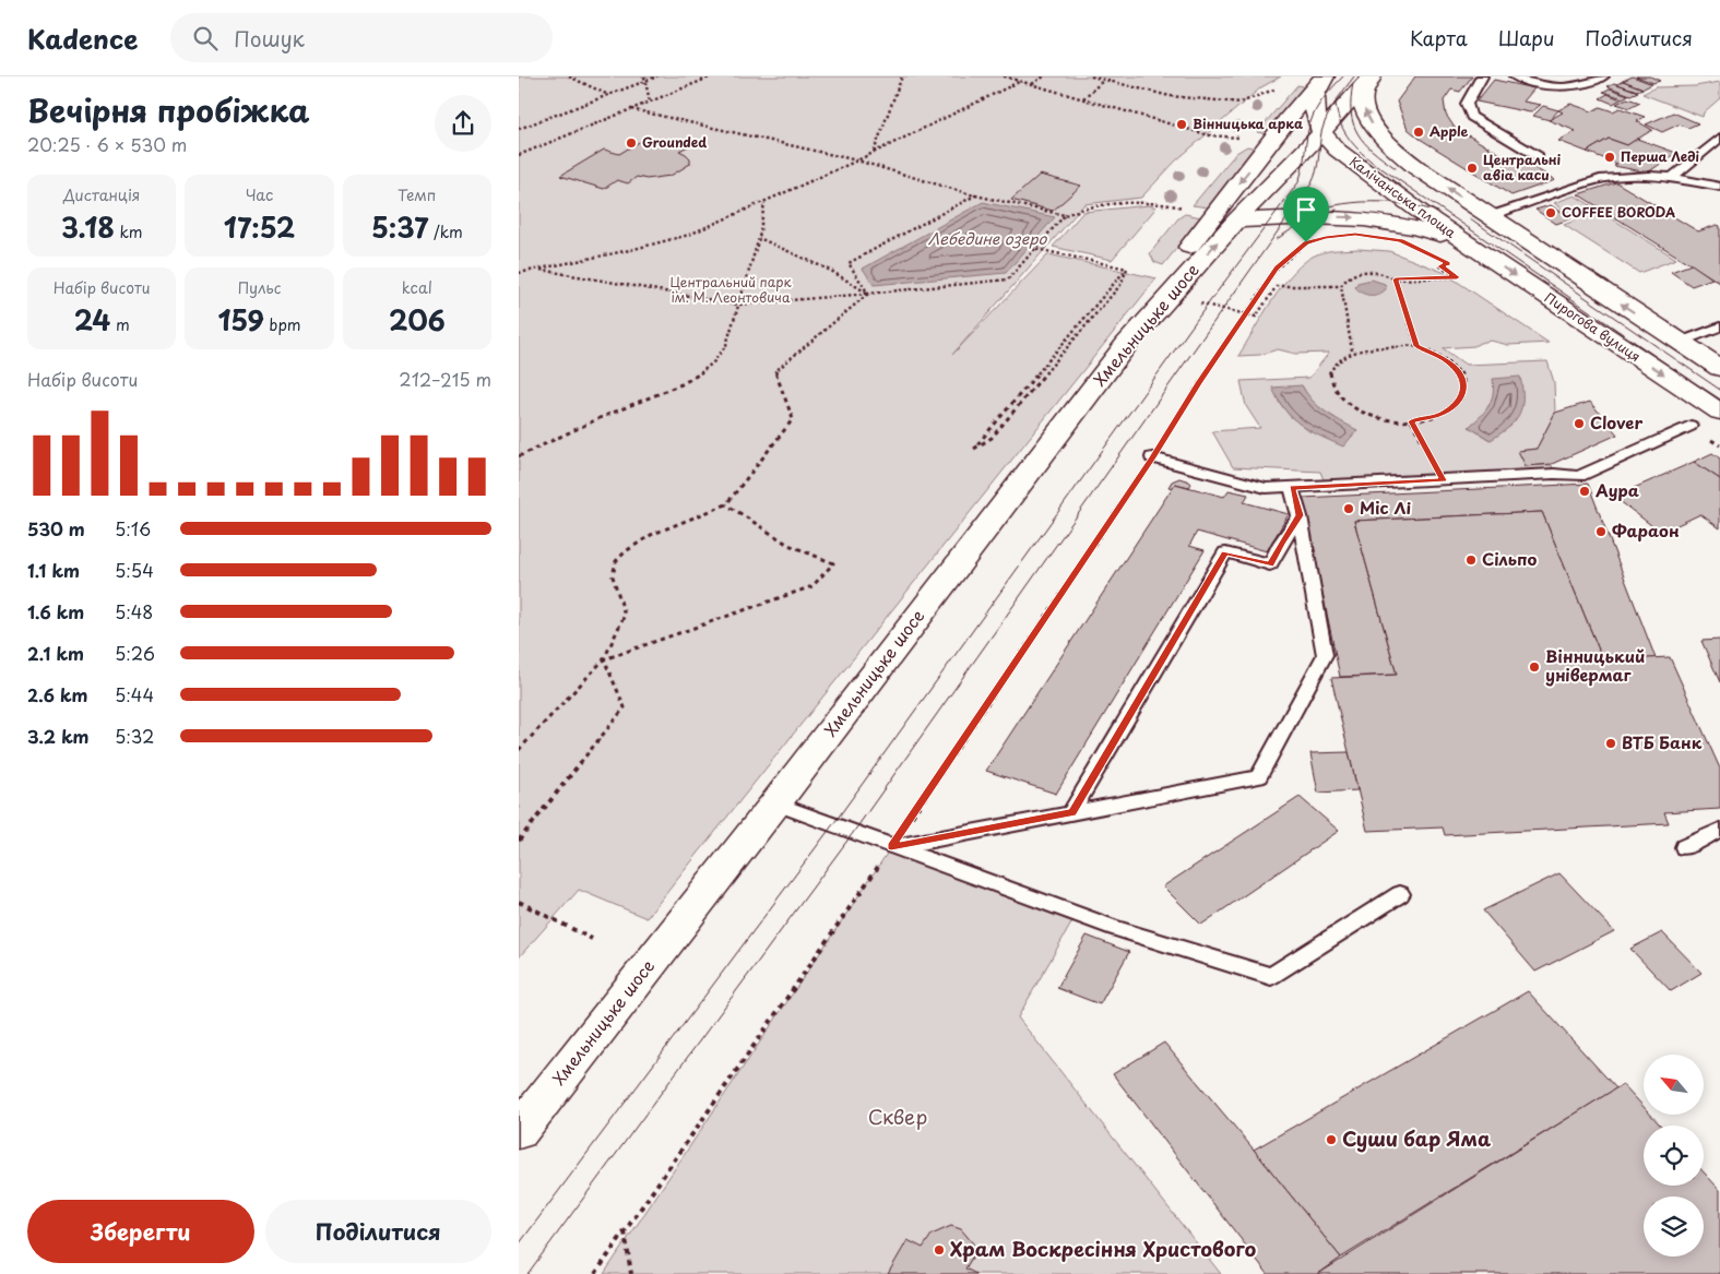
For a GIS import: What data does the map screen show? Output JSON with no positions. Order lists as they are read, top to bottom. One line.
{"streets":{"main road":["Калічанська площа","Хмельницьке шосе","Пирогова вулиця"]},"crossings":[["Калічанська площа","Хмельницьке шосе"],["Калічанська площа","Пирогова вулиця"]],"water":["Лебедине озеро"],"parks":["Центральний парк ім. М. Леонтовича","Сквер"],"places":["Вінницька арка","Apple","Grounded","Перша Леді","Центральні авіа каси","COFFEE BORODA","Clover","Аура","Міс Лі","Фараон","Сільпо","Вінницький універмаг","ВТБ Банк","Суши бар Яма","Храм Воскресіння Христового"],"north":"top left","page":{"header":"Kadence","search":"Пошук","nav":["Карта","Шари","Поділитися"],"heading":["Вечірня пробіжка","20:25 · 6 × 530 m"],"stats":[["Дистанція","3.18 km"],["Час","17:52"],["Темп","5:37 /km"],["Набір висоти","24 m"],["Пульс","159 bpm"],["kcal","206"]],"chart":["Набір висоти","212–215 m"],"list":[{"name":"530 m","note":"5:16"},{"name":"1.1 km","note":"5:54"},{"name":"1.6 km","note":"5:48"},{"name":"2.1 km","note":"5:26"},{"name":"2.6 km","note":"5:44"},{"name":"3.2 km","note":"5:32"}],"buttons":["Зберегти","Поділитися"]}}
